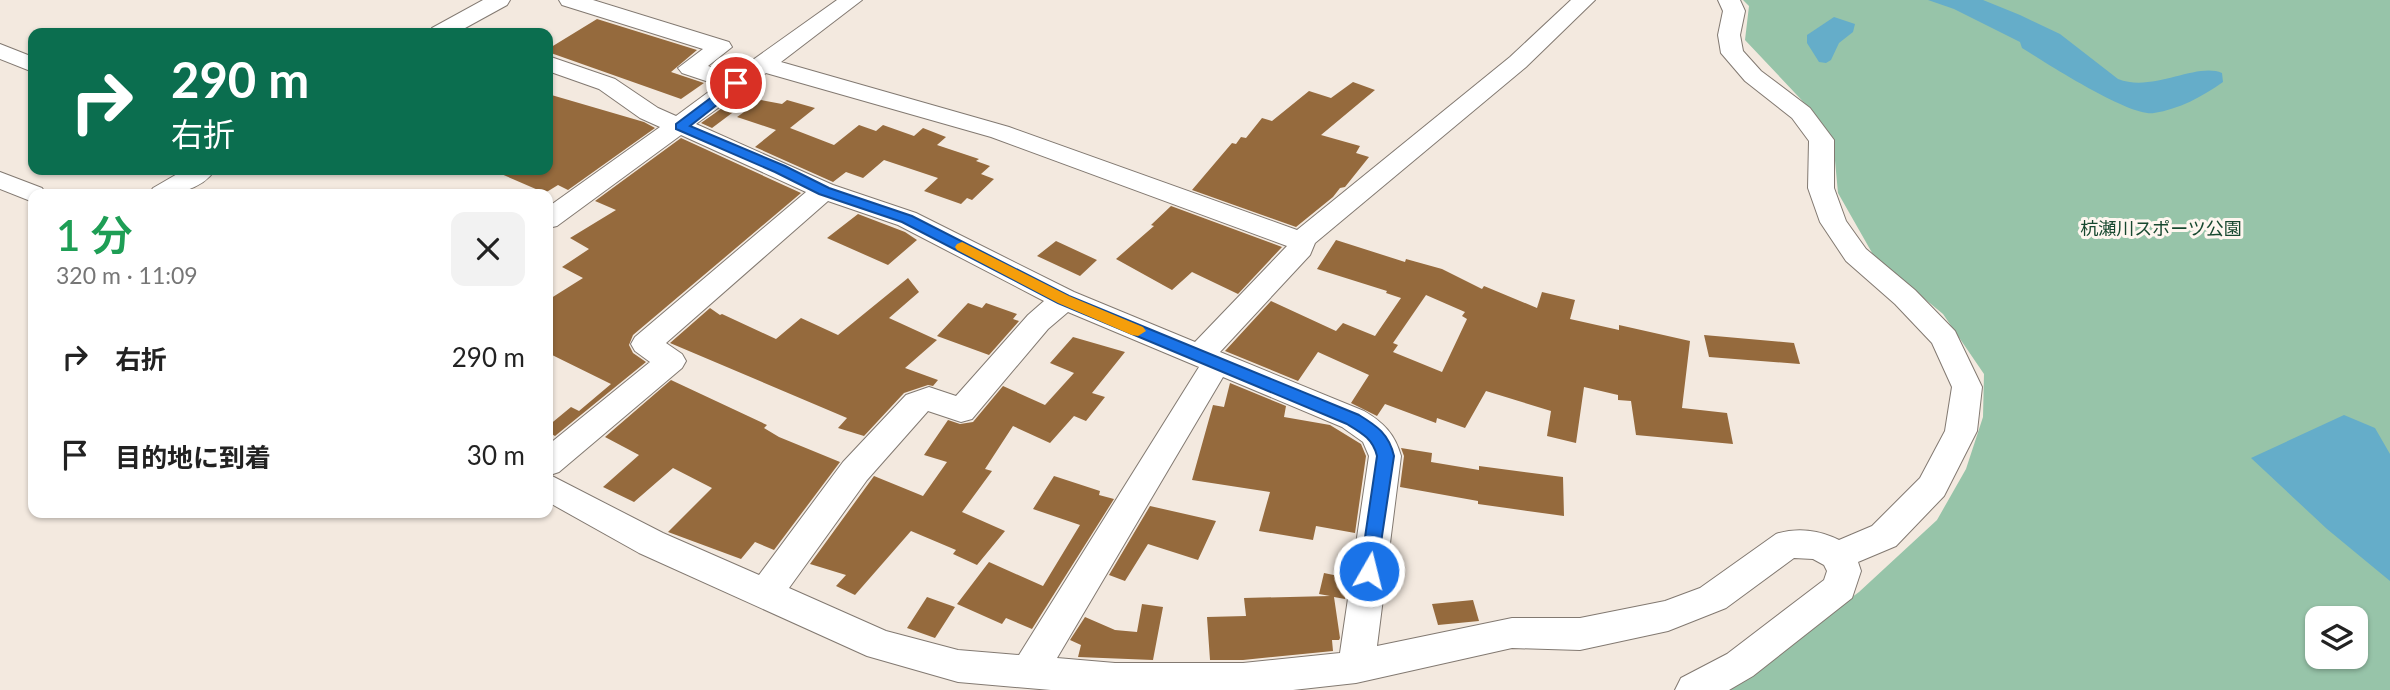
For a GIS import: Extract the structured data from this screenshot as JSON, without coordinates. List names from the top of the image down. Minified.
{"parks":["杭瀬川スポーツ公園"],"page":{"turn":["290 m","右折"],"heading":["1 分","320 m · 11:09"],"list":[{"name":"右折","value":"290 m"},{"name":"目的地に到着","value":"30 m"}]}}
